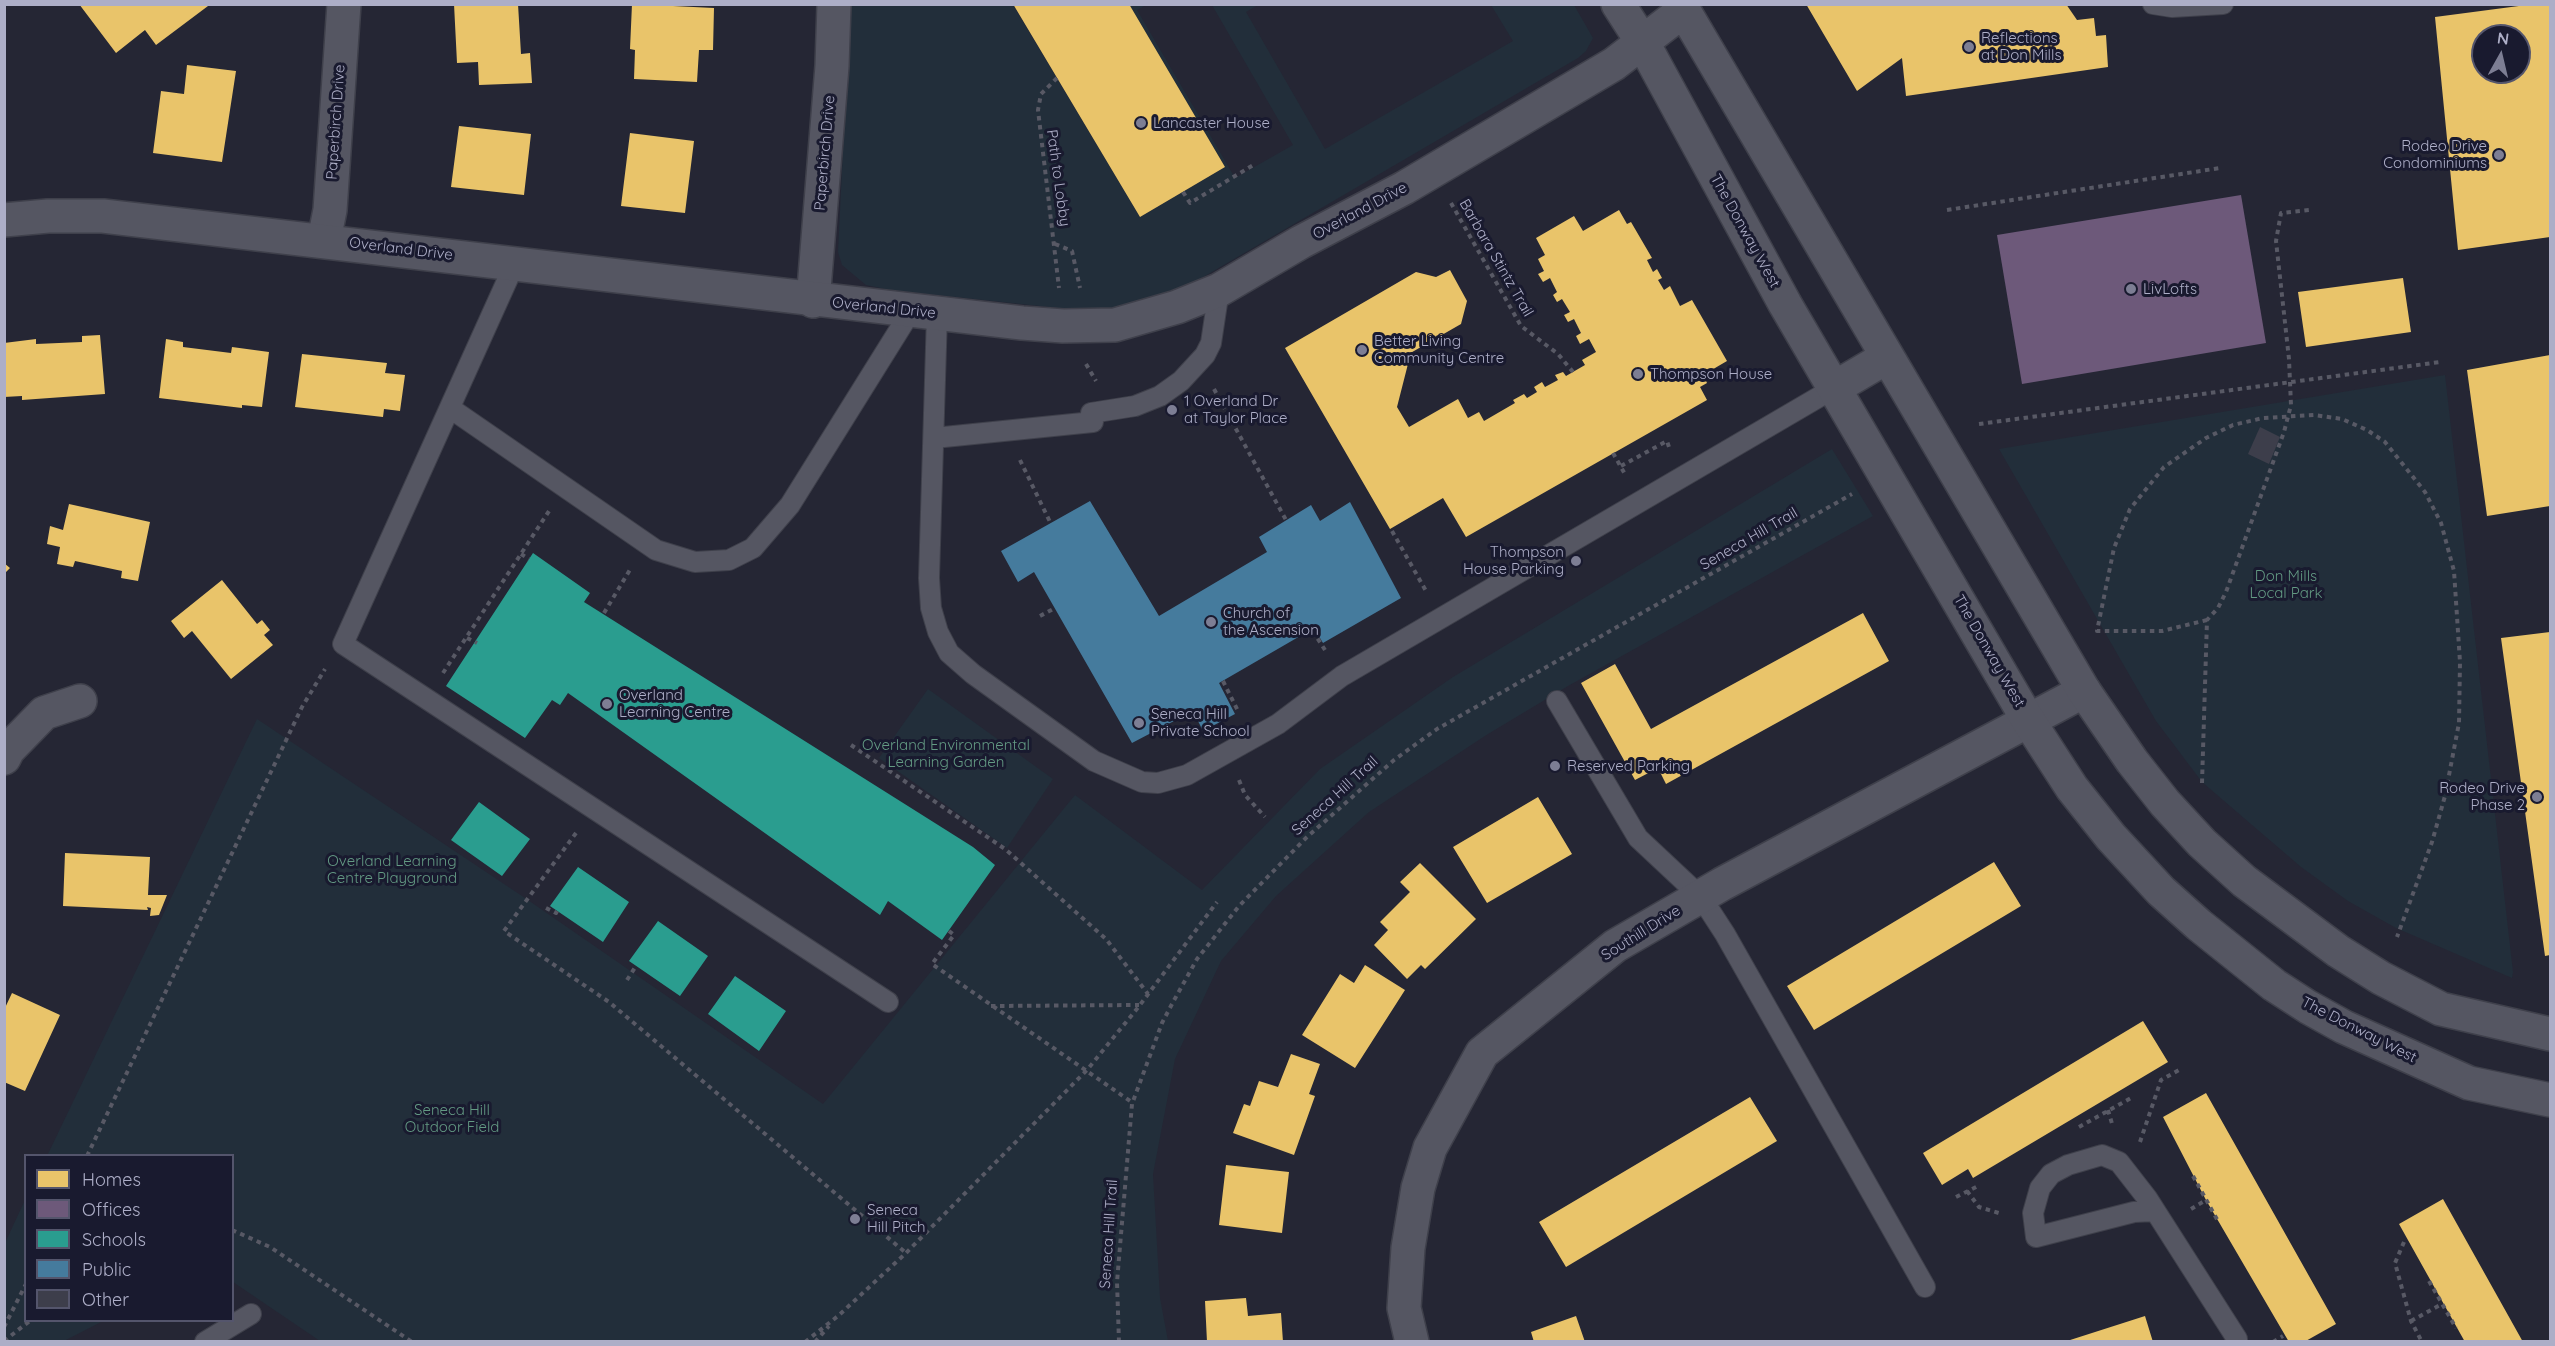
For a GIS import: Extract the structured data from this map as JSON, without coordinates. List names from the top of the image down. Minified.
{"streets":{"street":["Paperbirch Drive","Overland Drive","The Donway West","Southill Drive"],"path":["Path to Lobby","Barbara Stintz Trail","Seneca Hill Trail"]},"crossings":[["Paperbirch Drive","Overland Drive"],["Overland Drive","The Donway West"],["Overland Drive","Barbara Stintz Trail"],["The Donway West","Southill Drive"]],"parks":["Don Mills Local Park","Overland Environmental Learning Garden","Overland Learning Centre Playground","Seneca Hill Outdoor Field"],"places":["Reflections at Don Mills","Lancaster House","Rodeo Drive Condominiums","LivLofts","Better Living Community Centre","Thompson House","1 Overland Dr at Taylor Place","Thompson House Parking","Church of the Ascension","Overland Learning Centre","Seneca Hill Private School","Reserved Parking","Rodeo Drive Phase 2","Seneca Hill Pitch"],"legend":["Homes","Offices","Schools","Public","Other"],"north":"top"}
